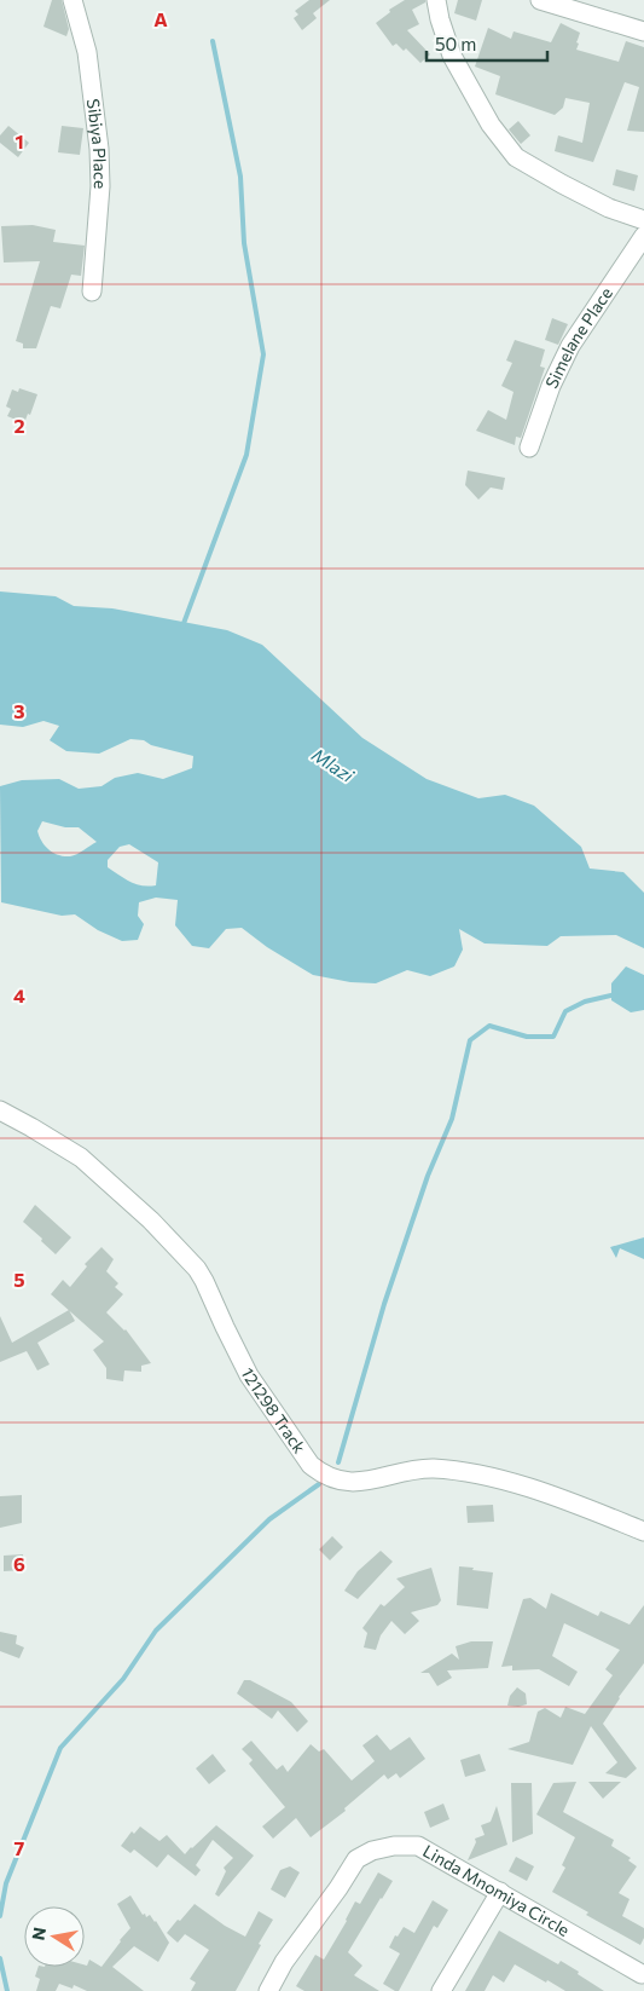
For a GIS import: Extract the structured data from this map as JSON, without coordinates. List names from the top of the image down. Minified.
{"streets":{"street":["Sibiya Place","Simelane Place","121298 Track","Linda Mnomiya Circle"]},"water":["Mlazi"],"scale_bar":"50 m","north":"left","grid":{"columns":["A"],"rows":["1","2","3","4","5","6","7"]}}
